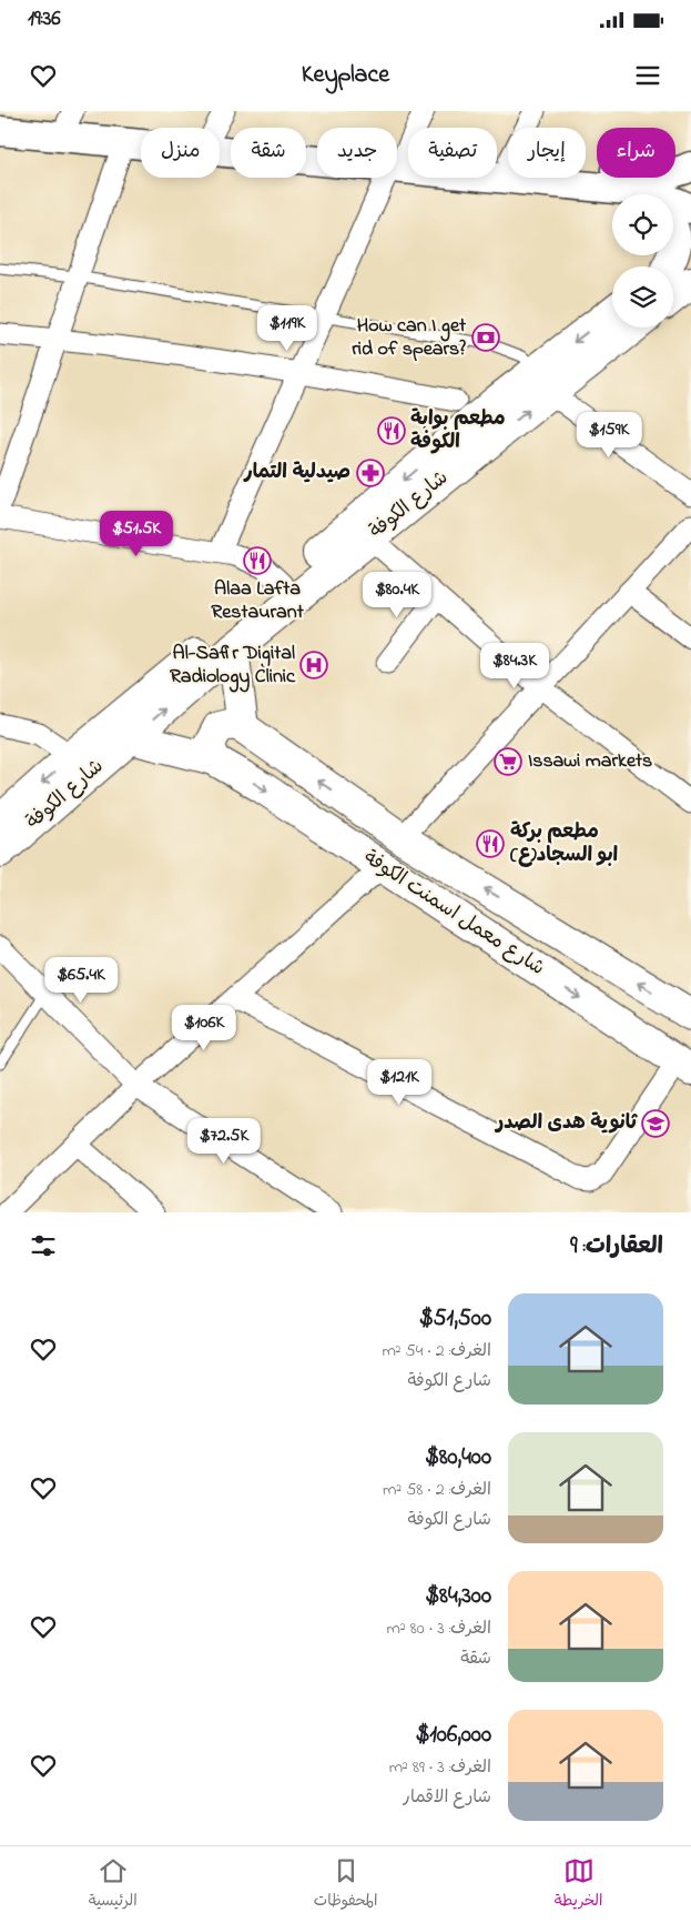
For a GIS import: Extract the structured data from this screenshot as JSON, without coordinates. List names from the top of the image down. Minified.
{"streets":{"main road":["شارع الكوفة","شارع معمل اسمنت الكوفة"]},"crossings":[["شارع الكوفة","شارع معمل اسمنت الكوفة"]],"places":{"bank":["How can I get rid of spears?"],"restaurant":["مطعم بوابة الكوفة","Alaa Lafta Restaurant","مطعم بركة ابو السجاد(ع)"],"pharmacy":["صيدلية التمار"],"hospital":["Al-Safir Digital Radiology Clinic"],"supermarket":["Issawi markets"],"school or university":["ثانوية هدى الصدر"]},"page":{"status":"19:36","header":"Keyplace","chip":["شراء","إيجار","تصفية","جديد","شقة","منزل"],"price":["$119K","$159K","$51.5K","$80.4K","$84.3K","$65.4K","$106K","$121K","$72.5K"],"heading":"العقارات: 9","list":[{"name":"$51,500","note":"الغرف: 2 · 54 m² · شارع الكوفة"},{"name":"$80,400","note":"الغرف: 2 · 58 m² · شارع الكوفة"},{"name":"$84,300","note":"الغرف: 3 · 80 m² · شقة"},{"name":"$106,000","note":"الغرف: 3 · 89 m² · شارع الاقمار"}],"tabs":["الخريطة","المحفوظات","الرئيسية"]}}
